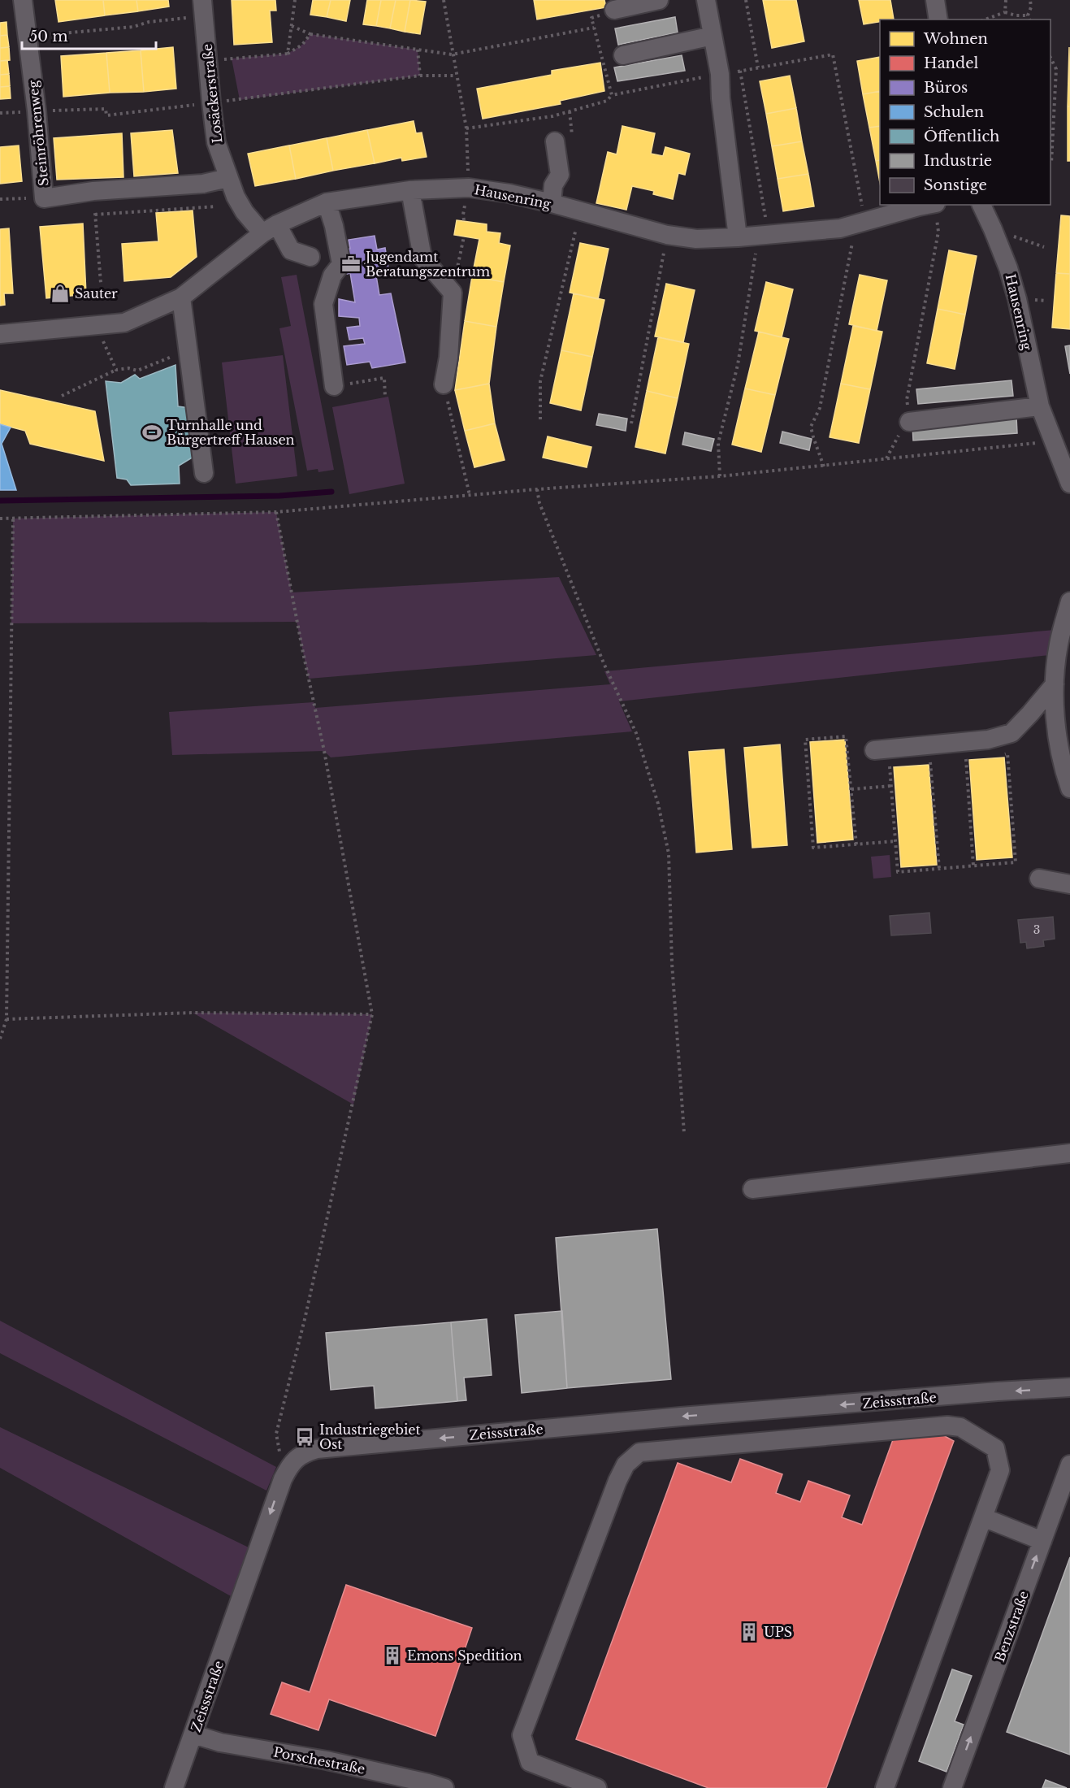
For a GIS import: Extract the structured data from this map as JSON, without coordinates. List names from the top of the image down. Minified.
{"streets":{"street":["Losäckerstraße","Steinröhrenweg","Hausenring","Zeissstraße","Benzstraße","Porschestraße"]},"crossings":[["Losäckerstraße","Steinröhrenweg"],["Losäckerstraße","Hausenring"],["Zeissstraße","Porschestraße"]],"one_way":["Zeissstraße"],"places":{"office":["Jugendamt Beratungszentrum"],"shop":["Sauter"],"sports":["Turnhalle und Bürgertreff Hausen"],"bus stop":["Industriegebiet Ost"],"building":["UPS","Emons Spedition"]},"house_numbers":["3"],"legend":["Wohnen","Handel","Büros","Schulen","Öffentlich","Industrie","Sonstige"],"scale_bar":"50 m"}
